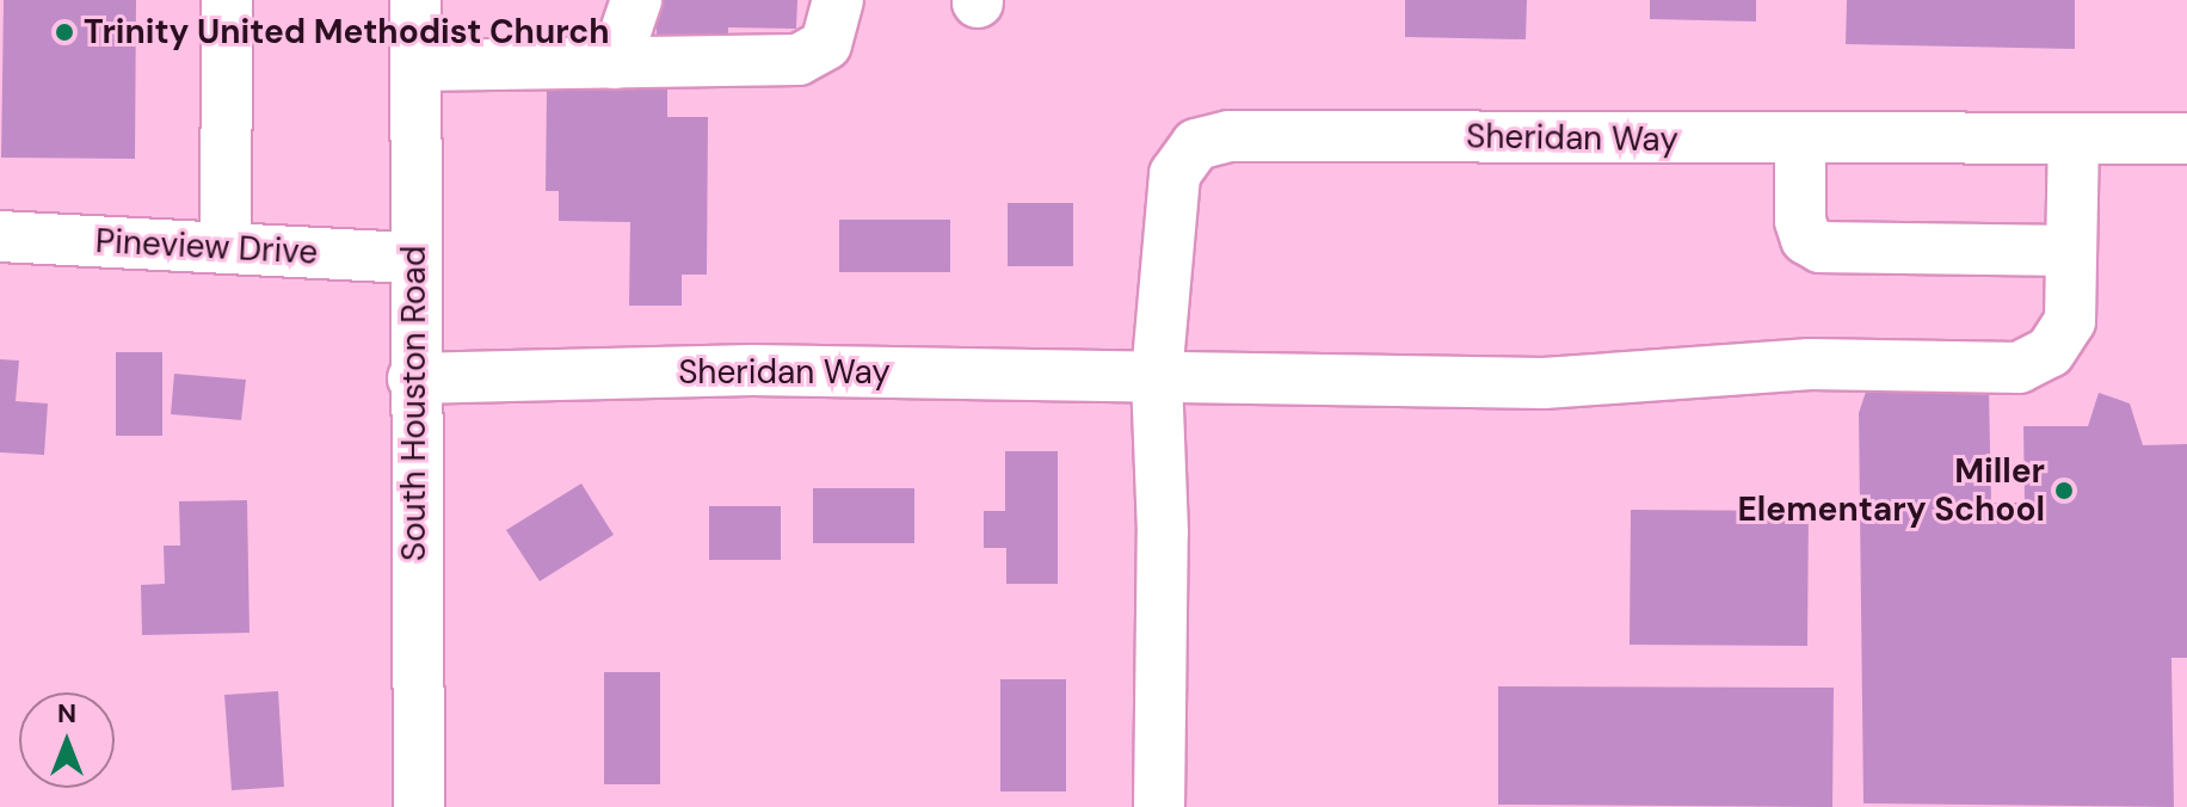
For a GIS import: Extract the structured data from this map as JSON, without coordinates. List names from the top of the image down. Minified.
{"streets":{"street":["Sheridan Way","Pineview Drive","South Houston Road"]},"crossings":[["Sheridan Way","South Houston Road"],["Pineview Drive","South Houston Road"]],"places":["Trinity United Methodist Church","Miller Elementary School"],"north":"top"}
